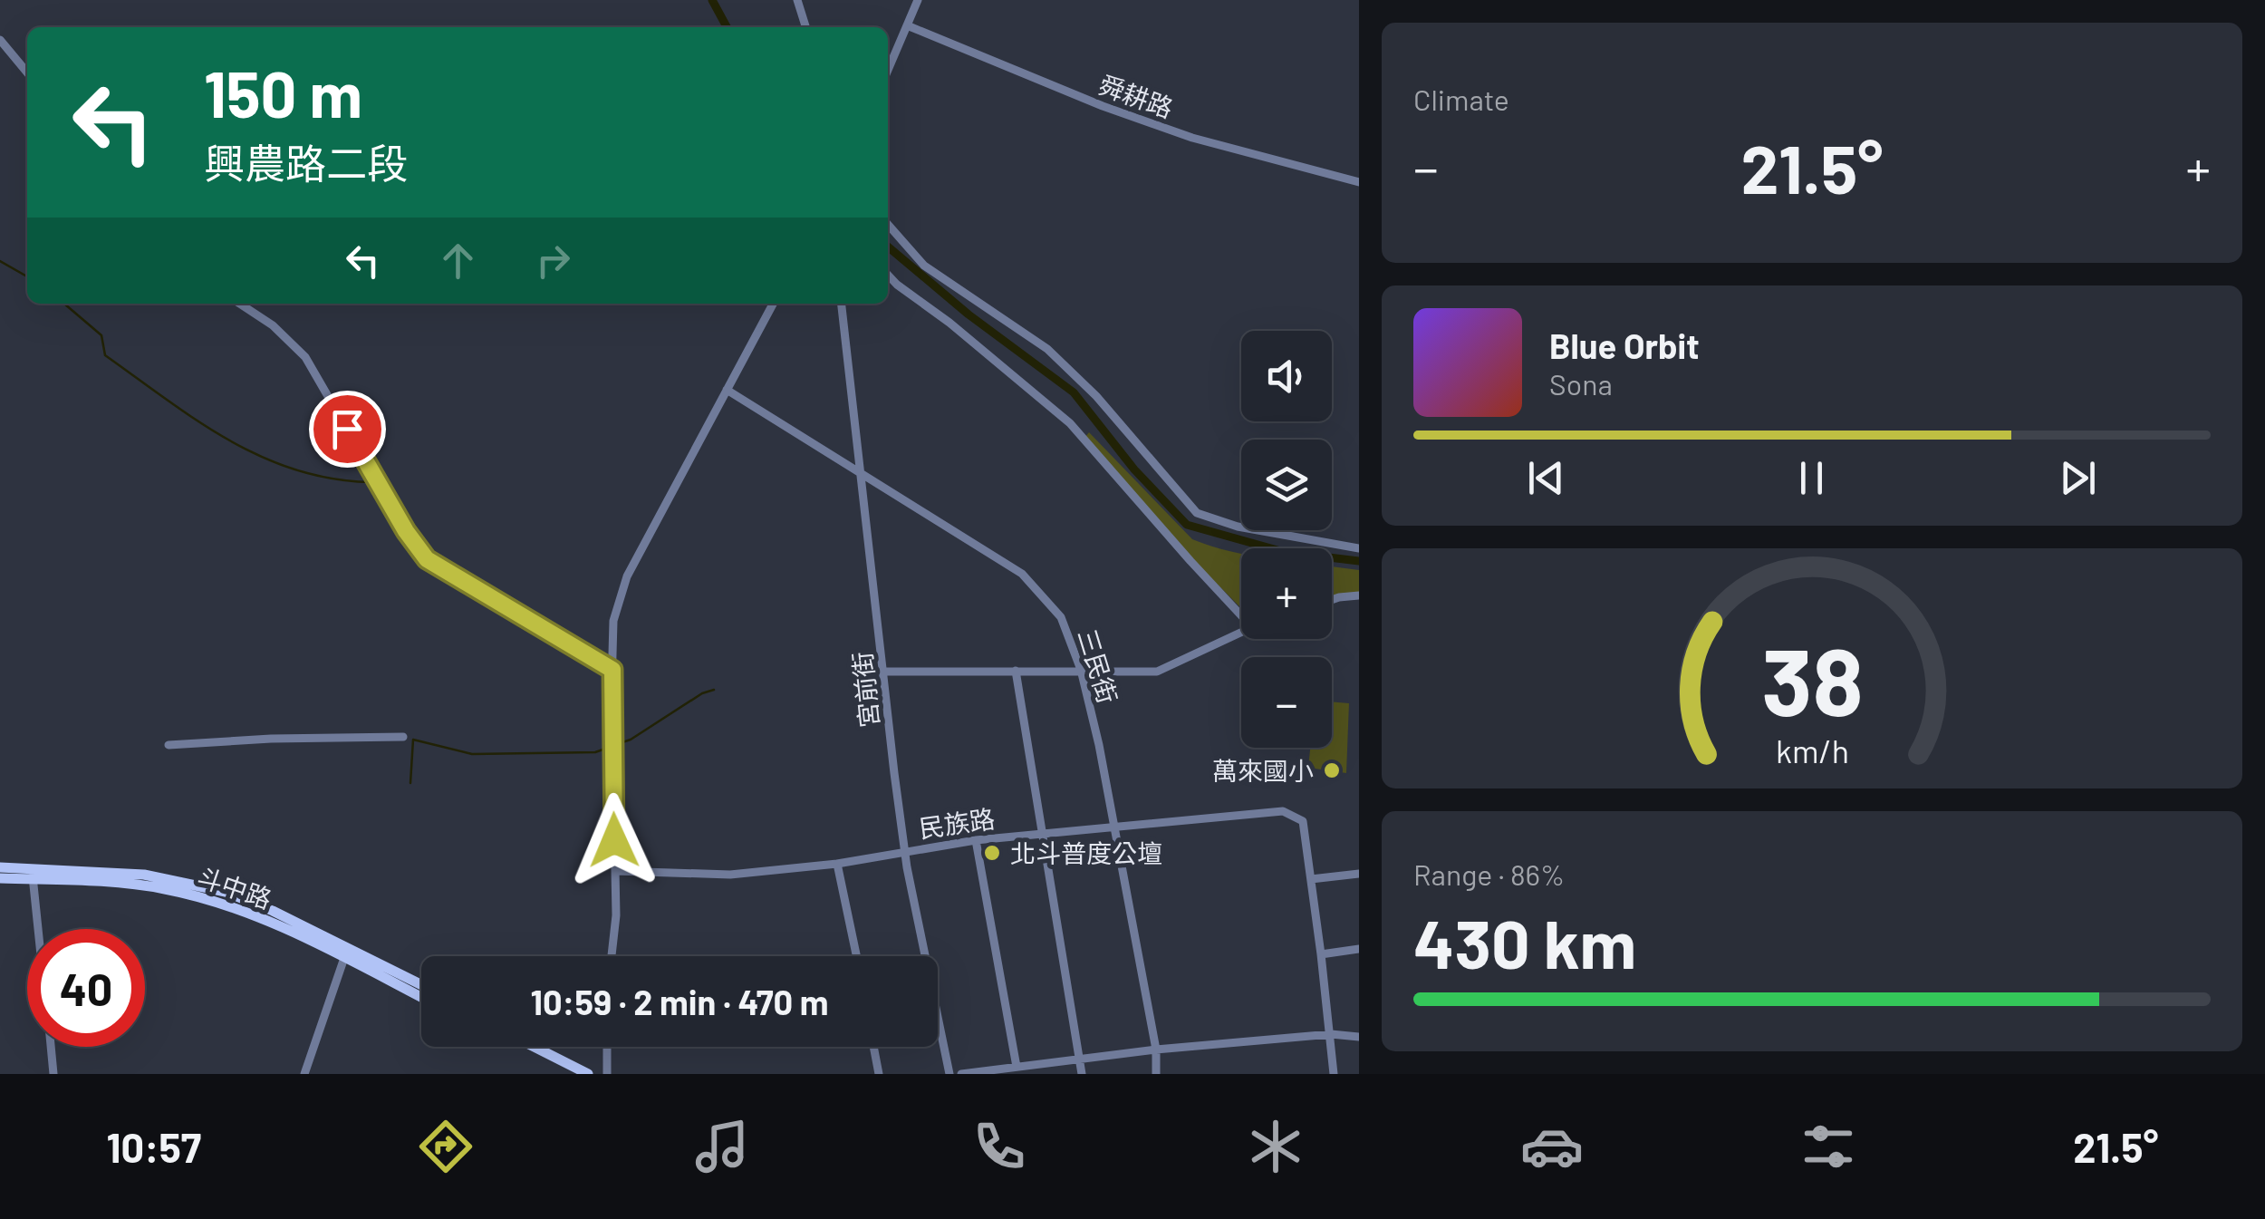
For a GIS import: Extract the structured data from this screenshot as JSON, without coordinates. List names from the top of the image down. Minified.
{"streets":{"main road":["斗中路"],"street":["舜耕路","三民街","宮前街","民族路"]},"crossings":[["三民街","宮前街"],["三民街","民族路"],["宮前街","民族路"]],"places":["萬來國小","北斗普度公壇"],"page":{"tile":["Climate",["Range · 86%","430 km"]],"turn":["150 m","興農路二段"],"heat":["−","21.5°","+"],"song":["Blue Orbit","Sona"],"map_buttons":["+","−"],"limit":"40","trip":"10:59 · 2 min · 470 m","tabs":["10:57","21.5°"],"gauge":["38","km/h"]}}
